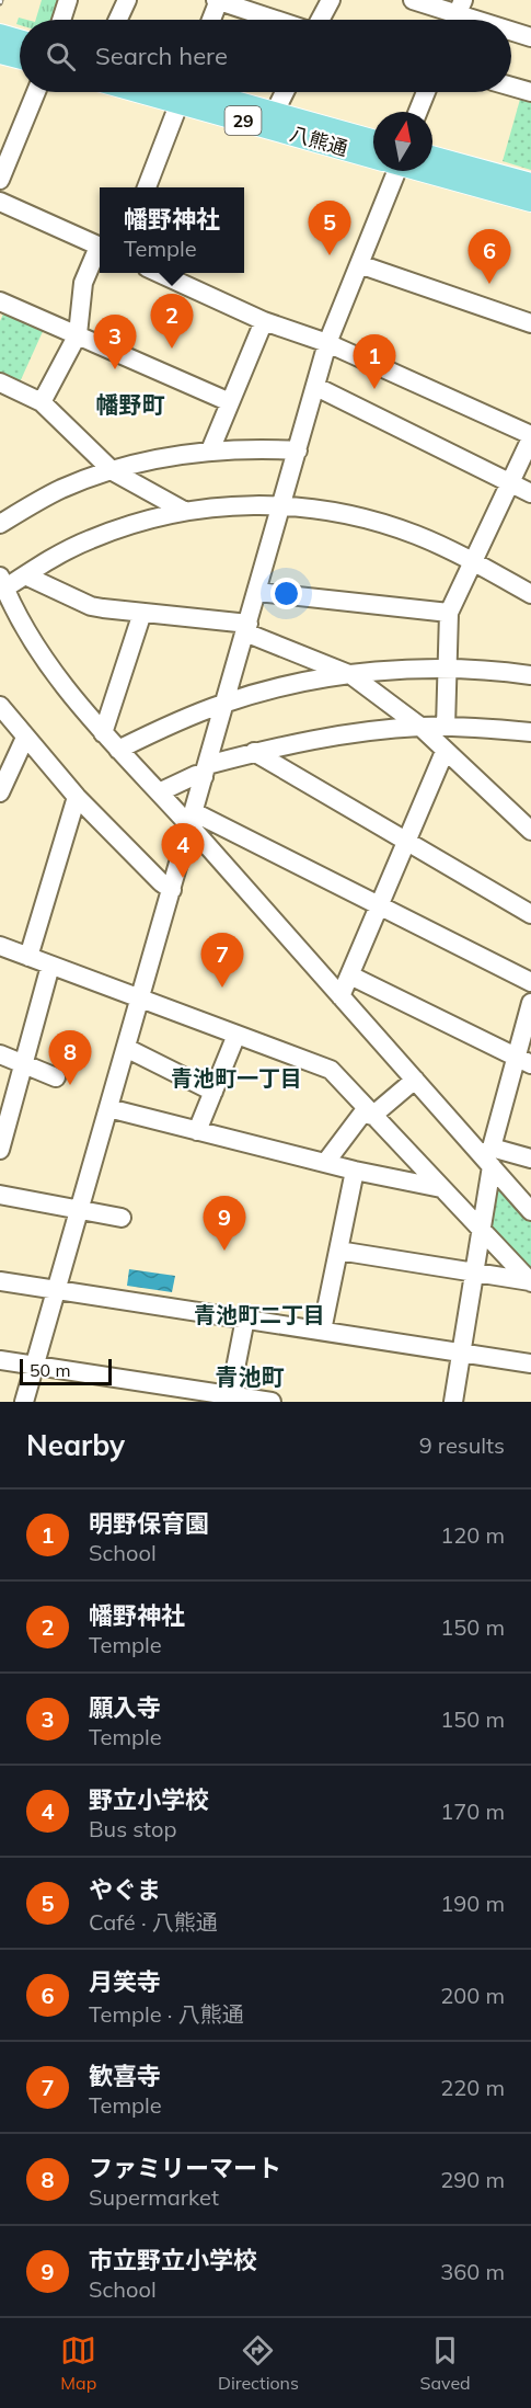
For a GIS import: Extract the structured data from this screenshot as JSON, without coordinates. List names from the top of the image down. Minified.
{"streets":{"main road":["29","八熊通"]},"districts":["幡野町","青池町一丁目","青池町二丁目","青池町"],"scale_bar":"50 m","north":"top","page":{"search":"Search here","popup":["幡野神社","Temple"],"pins":["5","6","2","3","1","4","7","8","9"],"scale":"50 m","heading":["Nearby","9 results"],"list":[{"mark":"1","name":"明野保育園","note":"School","value":"120 m"},{"mark":"2","name":"幡野神社","note":"Temple","value":"150 m"},{"mark":"3","name":"願入寺","note":"Temple","value":"150 m"},{"mark":"4","name":"野立小学校","note":"Bus stop","value":"170 m"},{"mark":"5","name":"やぐま","note":"Café · 八熊通","value":"190 m"},{"mark":"6","name":"月笑寺","note":"Temple · 八熊通","value":"200 m"},{"mark":"7","name":"歓喜寺","note":"Temple","value":"220 m"},{"mark":"8","name":"ファミリーマート","note":"Supermarket","value":"290 m"},{"mark":"9","name":"市立野立小学校","note":"School","value":"360 m"}],"nav":["Map","Directions","Saved"]}}
